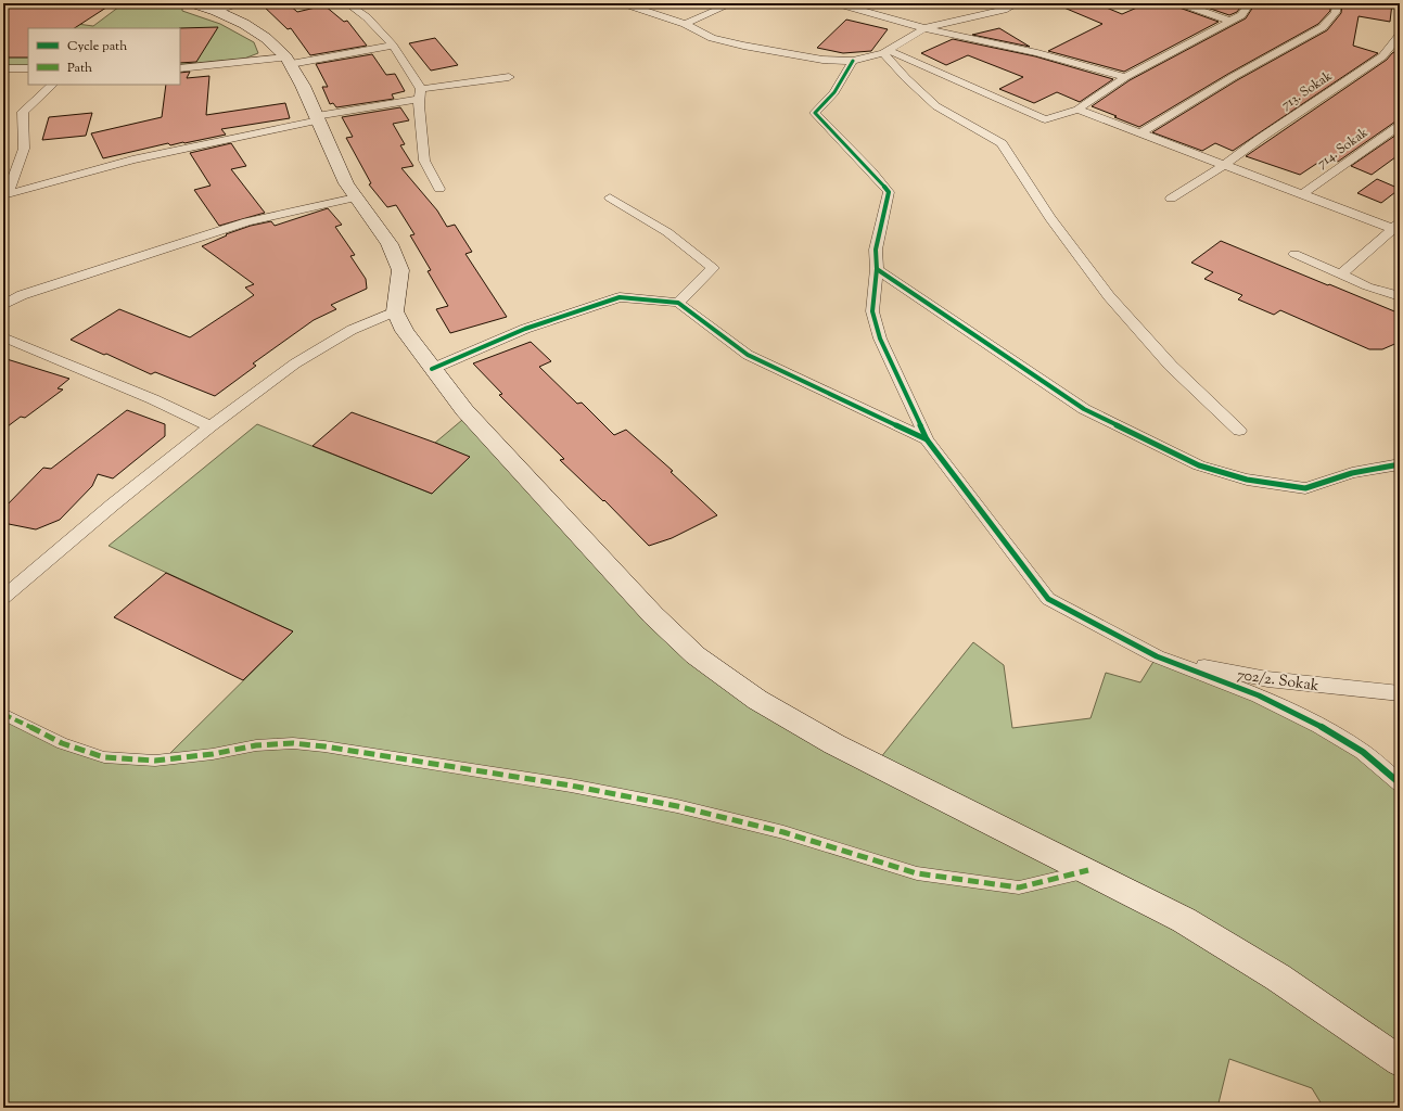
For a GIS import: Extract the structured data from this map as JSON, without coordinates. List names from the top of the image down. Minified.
{"streets":{"street":["713. Sokak","714. Sokak","702/2. Sokak"]},"legend":["Cycle path","Path"]}
